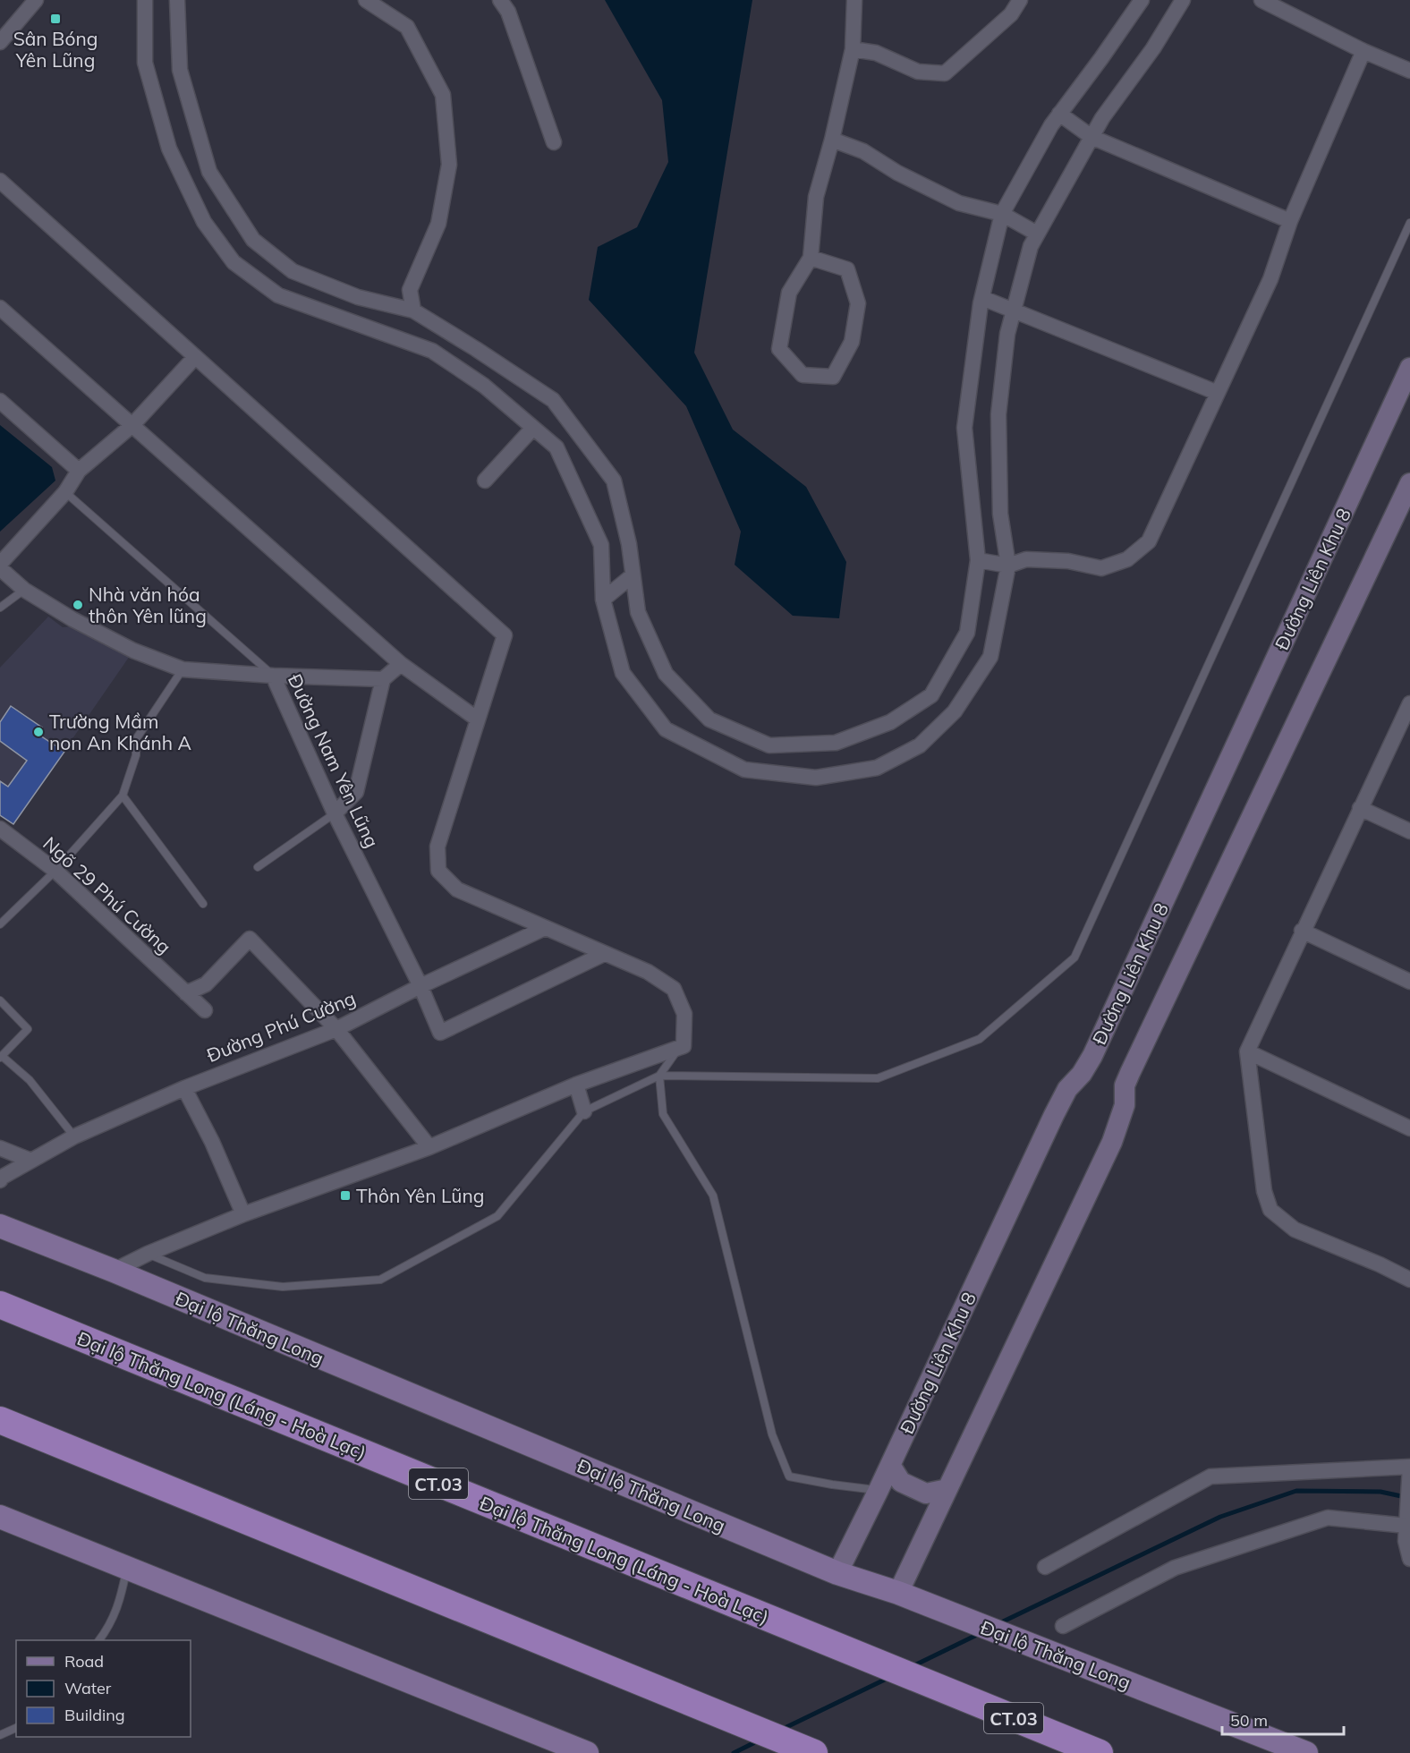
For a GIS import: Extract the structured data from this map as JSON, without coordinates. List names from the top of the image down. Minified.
{"streets":{"highway":["Đại lộ Thăng Long (Láng - Hoà Lạc)","CT.03"],"main road":["Đại lộ Thăng Long"],"street":["Đường Liên Khu 8","Đường Nam Yên Lũng","Ngõ 29 Phú Cường","Đường Phú Cường"]},"crossings":[["Đường Liên Khu 8","Đại lộ Thăng Long"],["Đường Nam Yên Lũng","Đường Phú Cường"]],"places":{"transit":["Sân Bóng Yên Lũng","Thôn Yên Lũng"],"other":["Nhà văn hóa thôn Yên lũng","Trường Mầm non An Khánh A"]},"legend":["Road","Water","Building"],"scale_bar":"50 m"}
